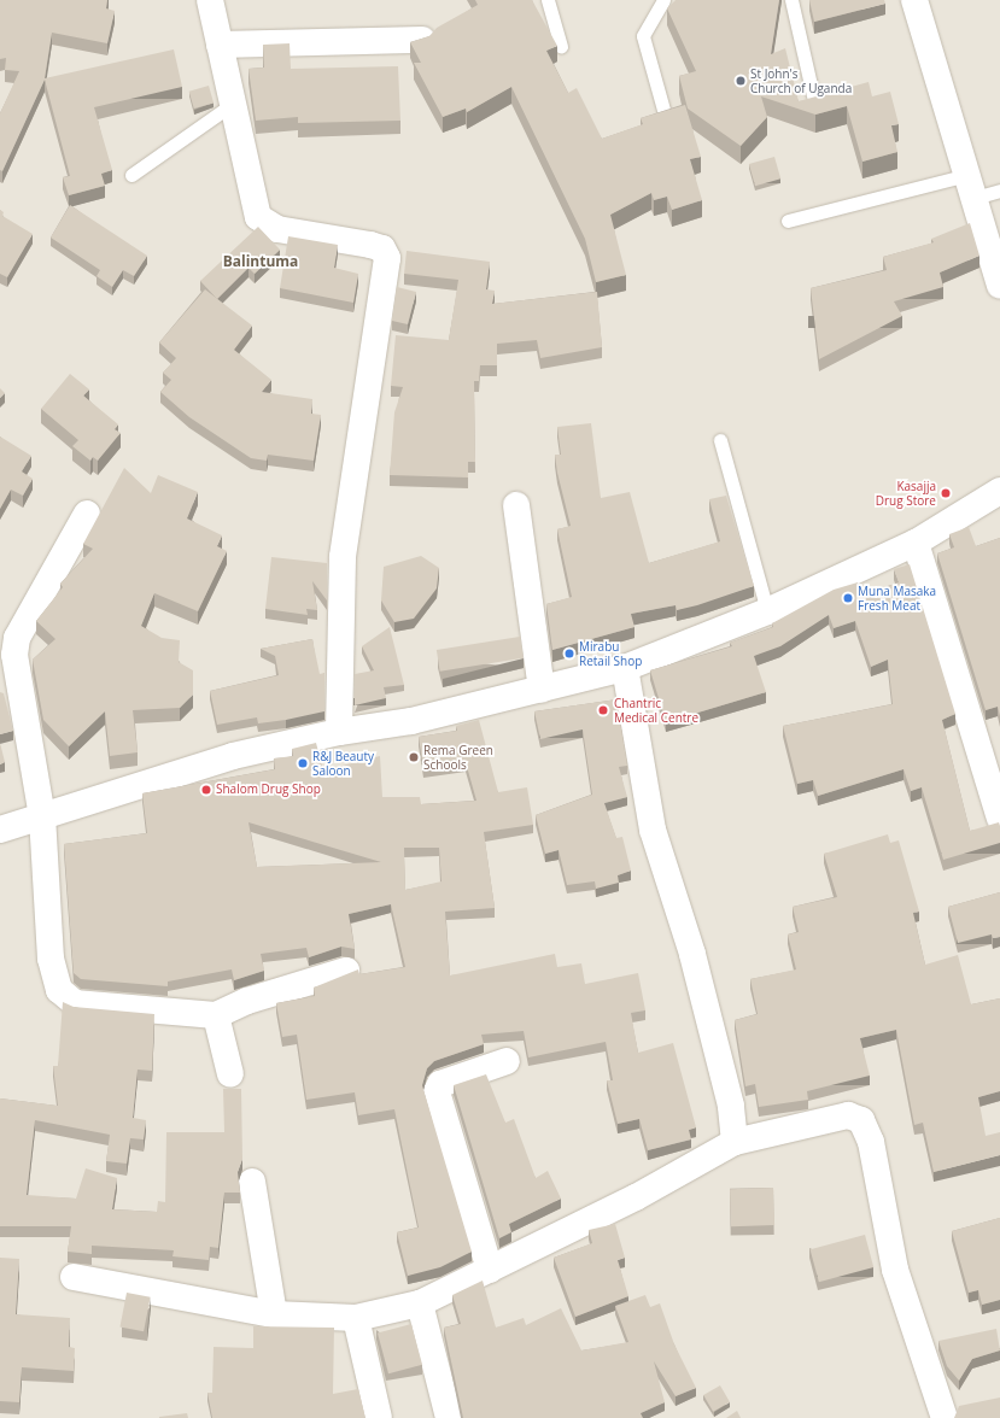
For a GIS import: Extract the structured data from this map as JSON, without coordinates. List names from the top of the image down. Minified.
{"districts":["Balintuma"],"places":["St John's Church of Uganda","Kasajja Drug Store","Muna Masaka Fresh Meat","Mirabu Retail Shop","Chantric Medical Centre","Rema Green Schools","R&J Beauty Saloon","Shalom Drug Shop"]}
